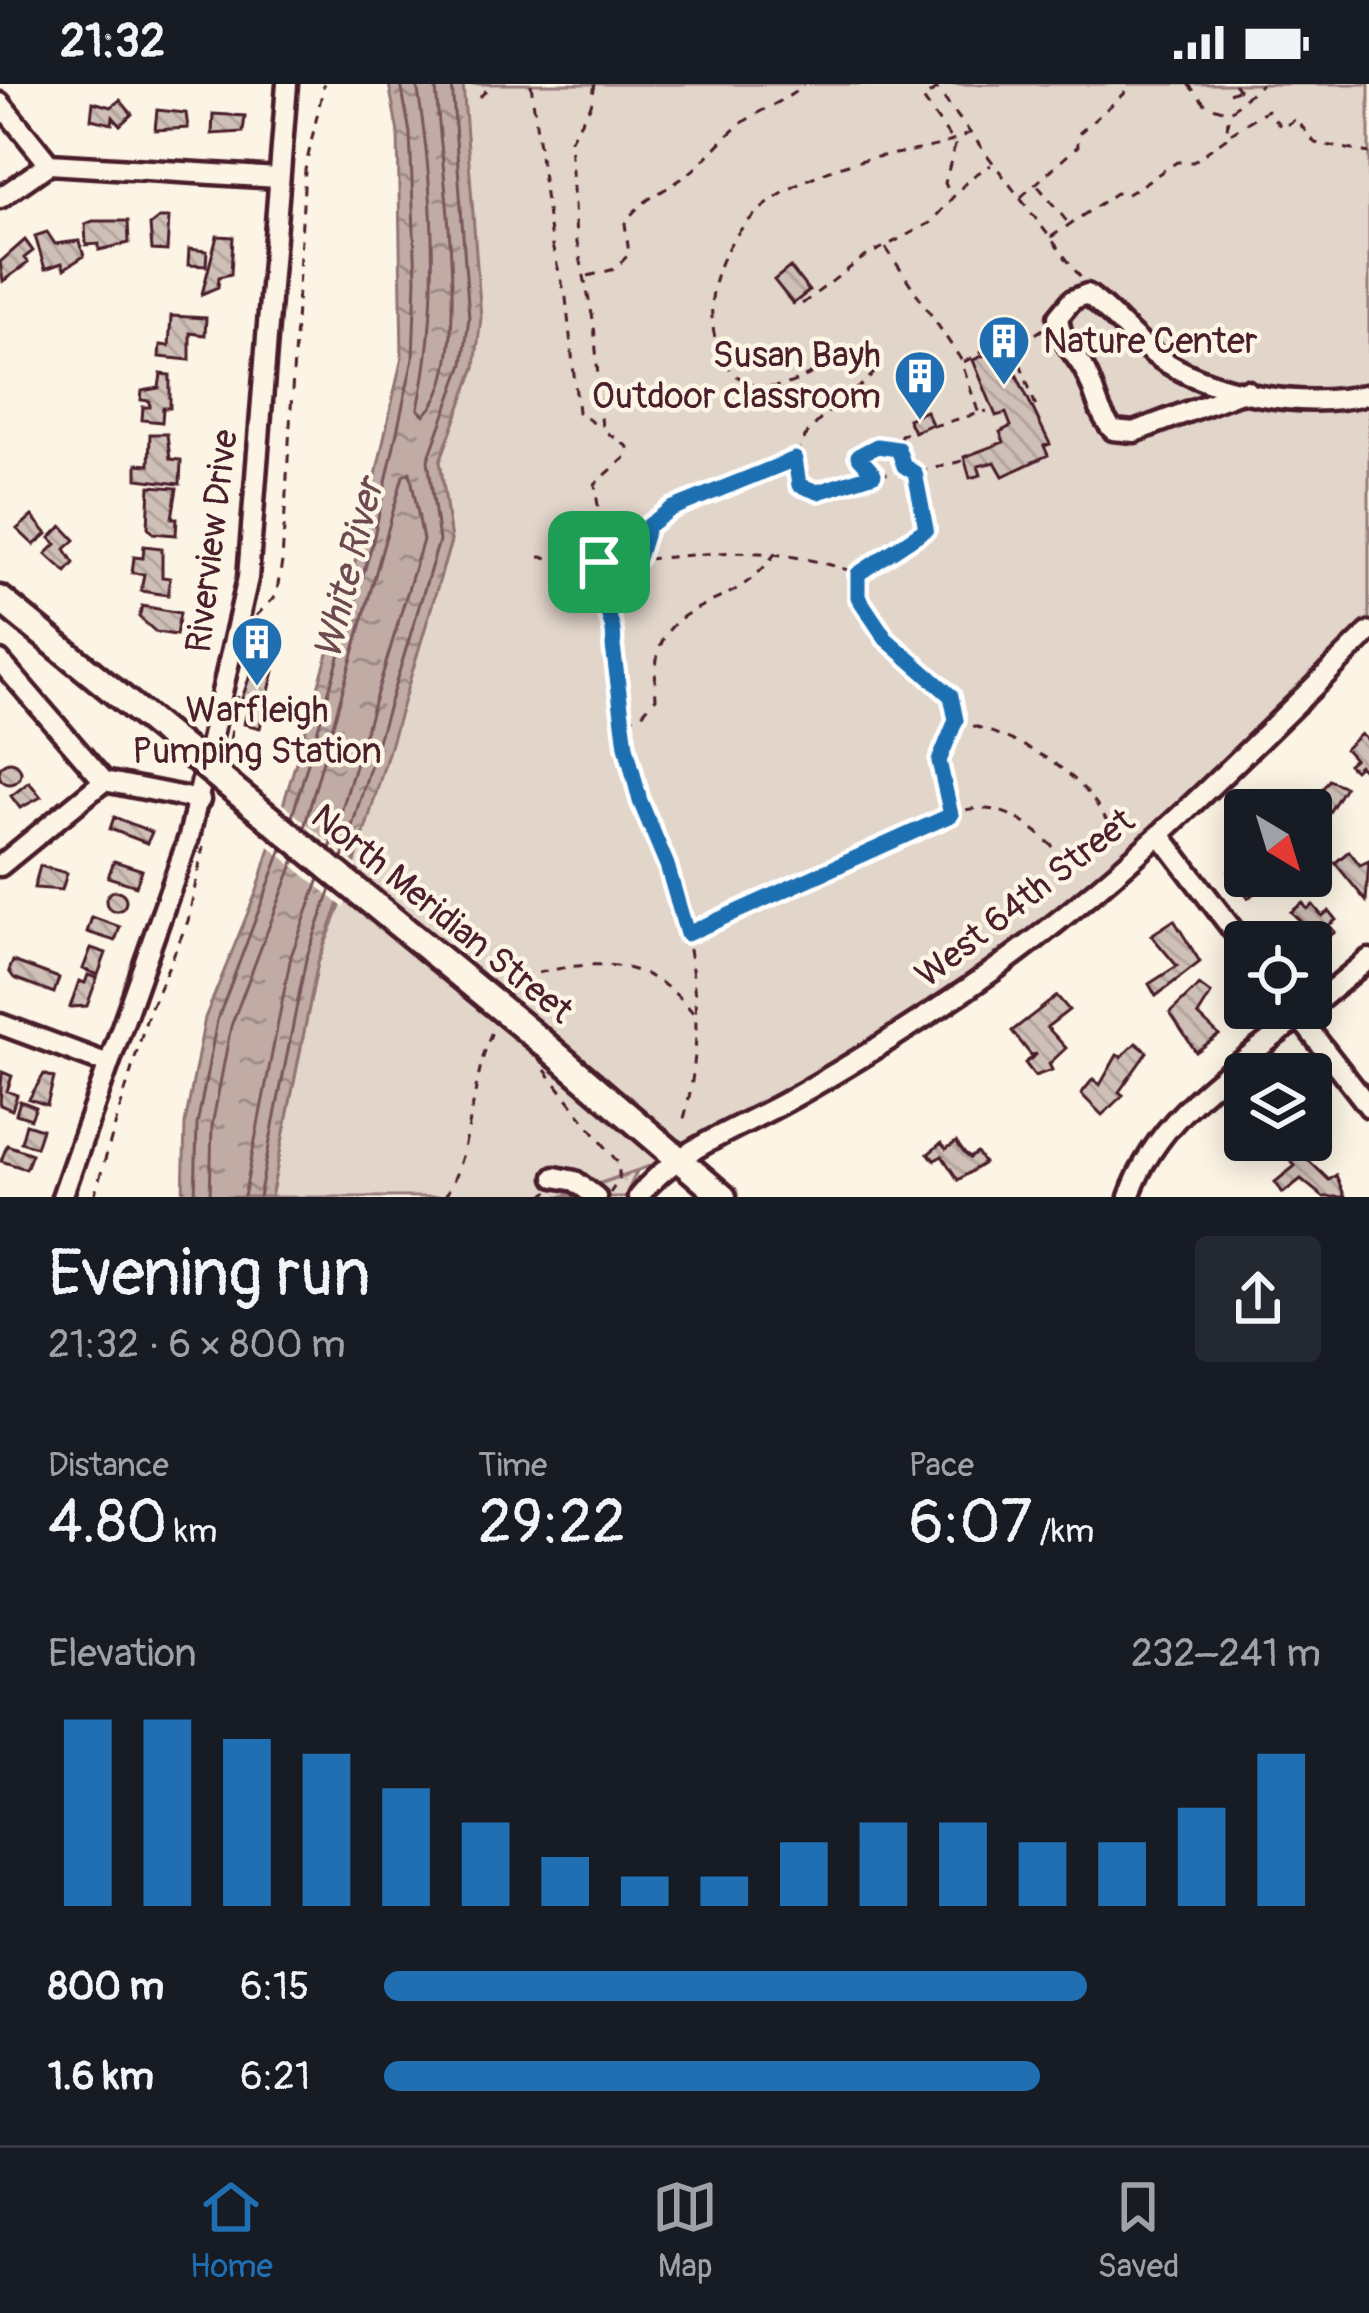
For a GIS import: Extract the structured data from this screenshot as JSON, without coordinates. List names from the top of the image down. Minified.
{"streets":{"main road":["North Meridian Street"],"street":["Riverview Drive","West 64th Street"]},"crossings":[["West 64th Street","North Meridian Street"]],"water":["White River"],"places":{"building":["Nature Center","Susan Bayh Outdoor classroom","Warfleigh Pumping Station"]},"north":"bottom right","page":{"status":"21:32","heading":["Evening run","21:32 · 6 × 800 m"],"stats":[["Distance","4.80 km"],["Time","29:22"],["Pace","6:07 /km"]],"chart":["Elevation","232–241 m"],"list":[{"name":"800 m","note":"6:15"},{"name":"1.6 km","note":"6:21"}],"tabs":["Home","Map","Saved"]}}
